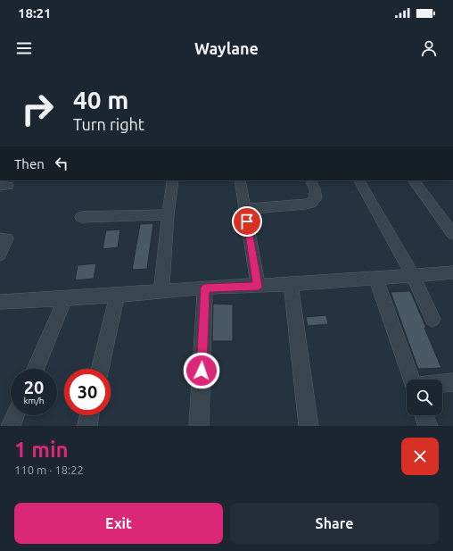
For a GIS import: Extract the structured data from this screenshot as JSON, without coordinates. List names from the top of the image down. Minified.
{"page":{"status":"18:21","header":"Waylane","turn":["40 m","Turn right"],"then":"Then","speed":"20 km/h","limit":"30","heading":["1 min","110 m · 18:22"],"buttons":["Exit","Share"]}}
